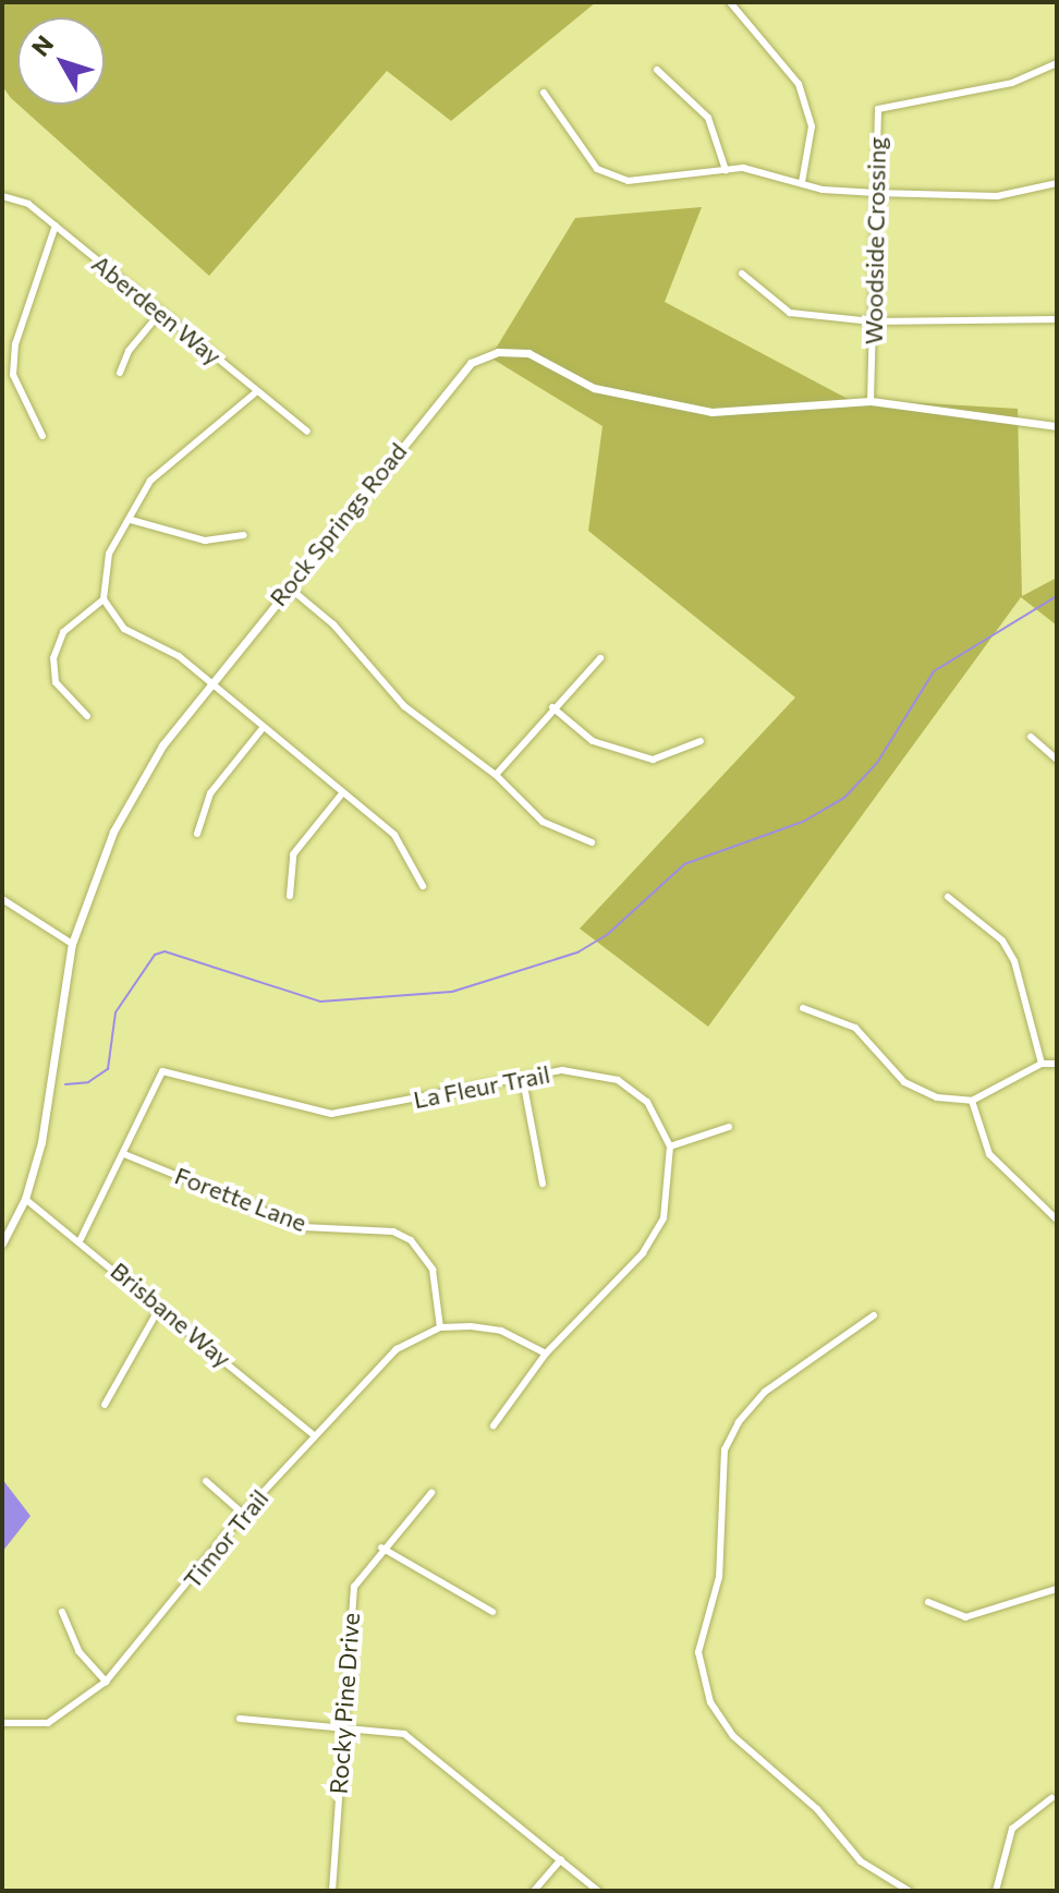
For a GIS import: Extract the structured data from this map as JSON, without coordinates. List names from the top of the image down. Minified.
{"streets":{"street":["Woodside Crossing","Aberdeen Way","Rock Springs Road","La Fleur Trail","Forette Lane","Brisbane Way","Timor Trail","Rocky Pine Drive"]},"crossings":[["Woodside Crossing","Rock Springs Road"],["Rock Springs Road","Brisbane Way"],["La Fleur Trail","Forette Lane"],["La Fleur Trail","Brisbane Way"],["Forette Lane","Timor Trail"],["Brisbane Way","Timor Trail"]],"north":"top left"}
